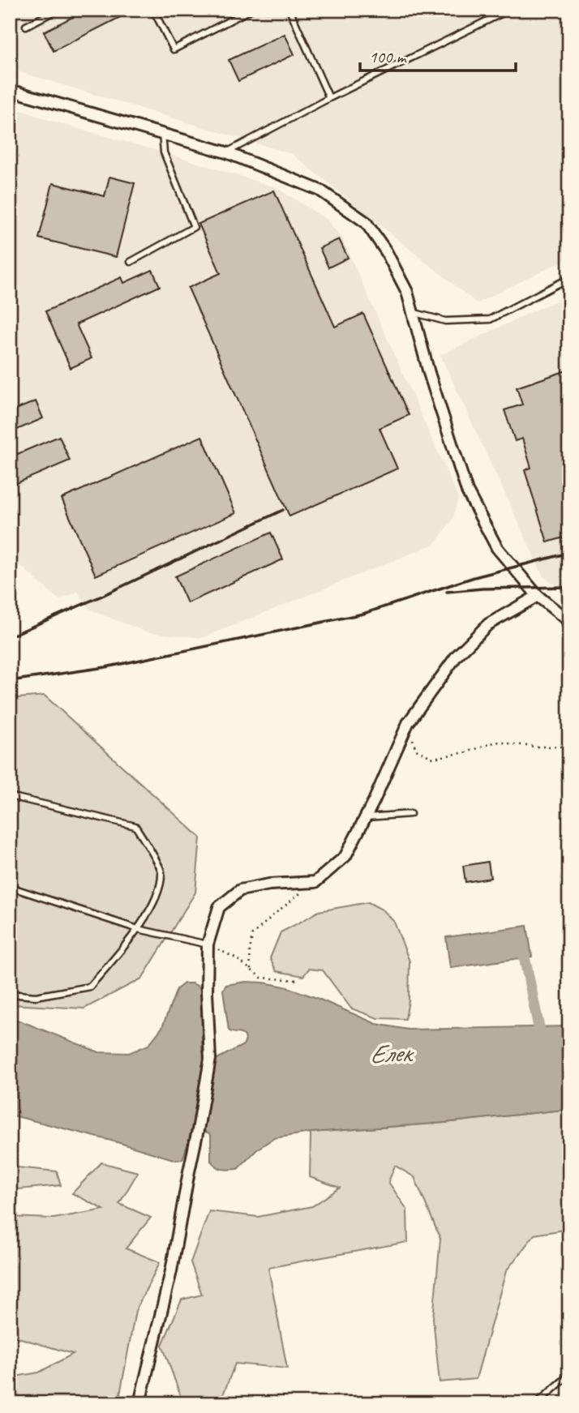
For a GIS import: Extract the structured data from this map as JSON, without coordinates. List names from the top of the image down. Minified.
{"water":["Елек"],"scale_bar":"100 m"}
